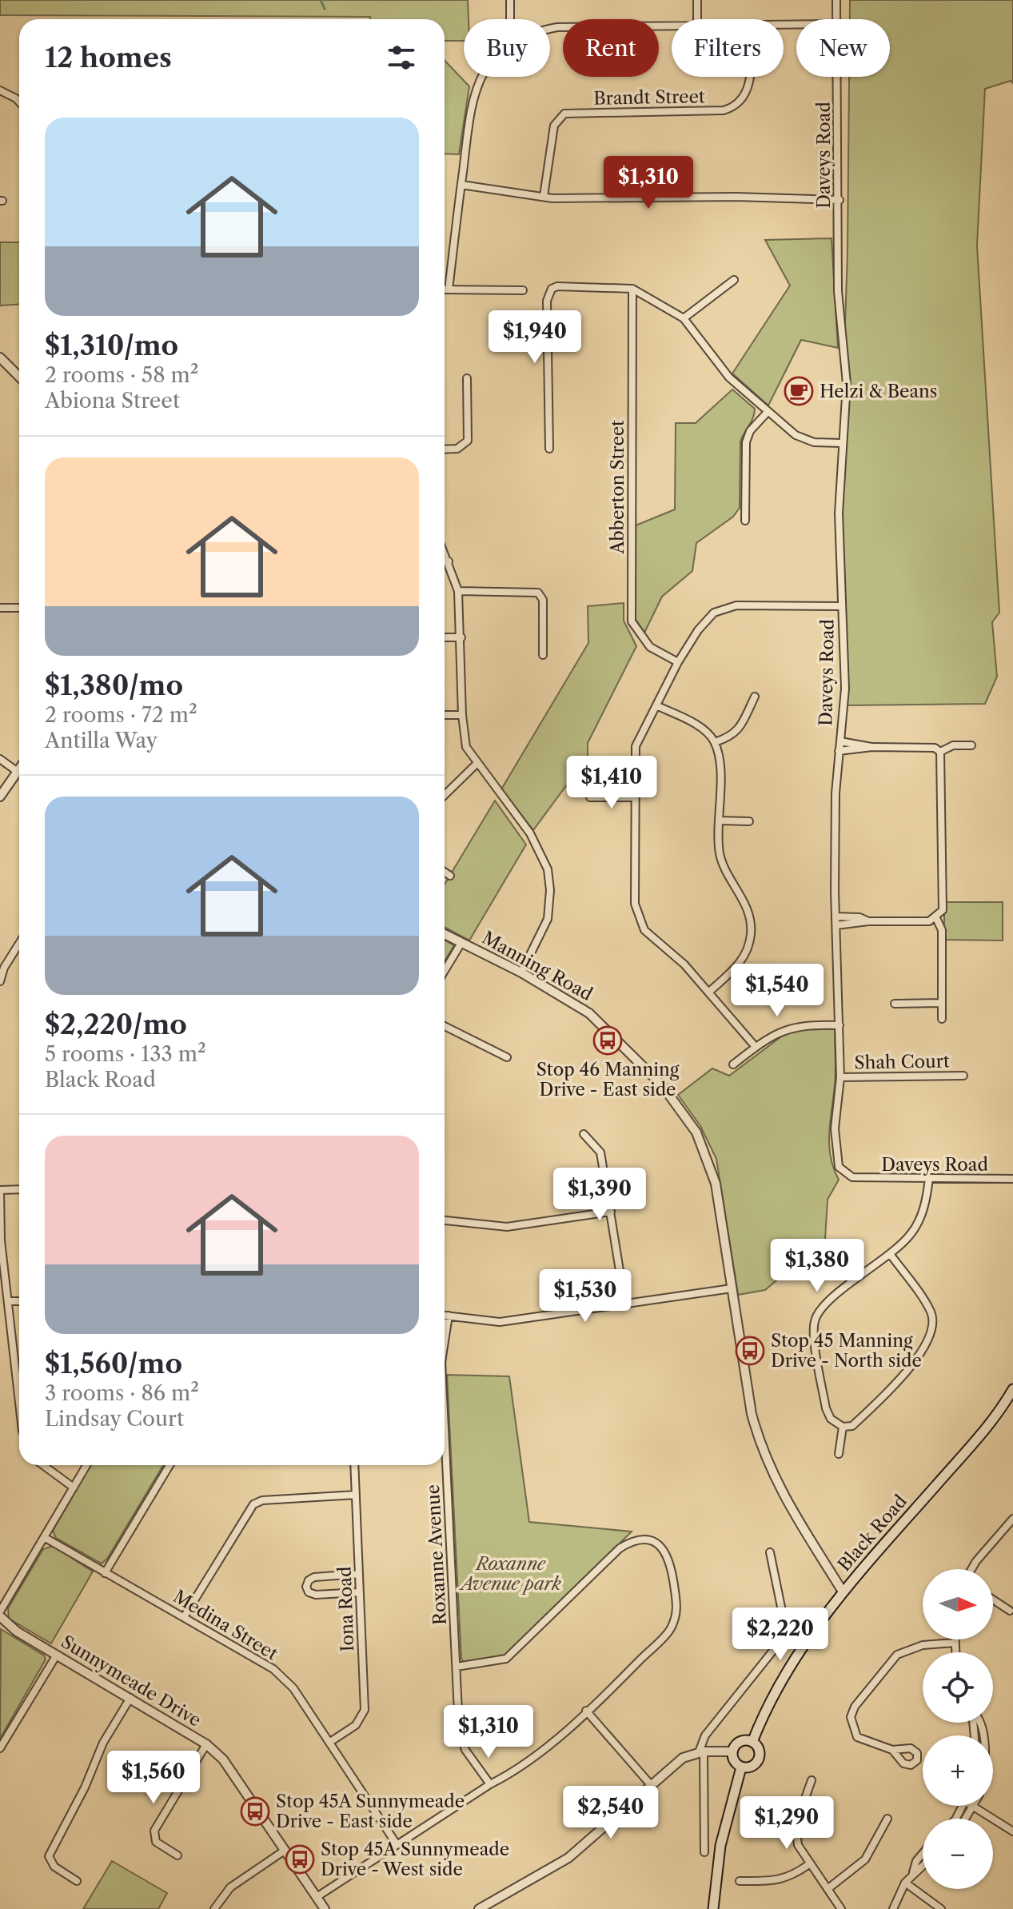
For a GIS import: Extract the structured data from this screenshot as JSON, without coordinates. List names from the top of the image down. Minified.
{"streets":{"main road":["Black Road"],"street":["Brandt Street","Daveys Road","Abberton Street","Manning Road","Shah Court","Roxanne Avenue","Iona Road","Medina Street","Sunnymeade Drive"]},"crossings":[["Daveys Road","Shah Court"],["Manning Road","Black Road"],["Iona Road","Medina Street"]],"parks":["Roxanne Avenue park"],"places":{"cafe":["Helzi & Beans"],"bus stop":["Stop 46 Manning Drive - East side","Stop 45 Manning Drive - North side","Stop 45A Sunnymeade Drive - East side","Stop 45A Sunnymeade Drive - West side"]},"north":"right","page":{"chip":["Buy","Rent","Filters","New"],"heading":"12 homes","list":[{"name":"$1,310/mo","note":"2 rooms · 58 m² · Abiona Street"},{"name":"$1,380/mo","note":"2 rooms · 72 m² · Antilla Way"},{"name":"$2,220/mo","note":"5 rooms · 133 m² · Black Road"},{"name":"$1,560/mo","note":"3 rooms · 86 m² · Lindsay Court"}],"price":["$1,310","$1,940","$1,410","$1,540","$1,390","$1,380","$1,530","$2,220","$1,310","$1,560","$2,540","$1,290"],"map_buttons":["+","−"]}}
